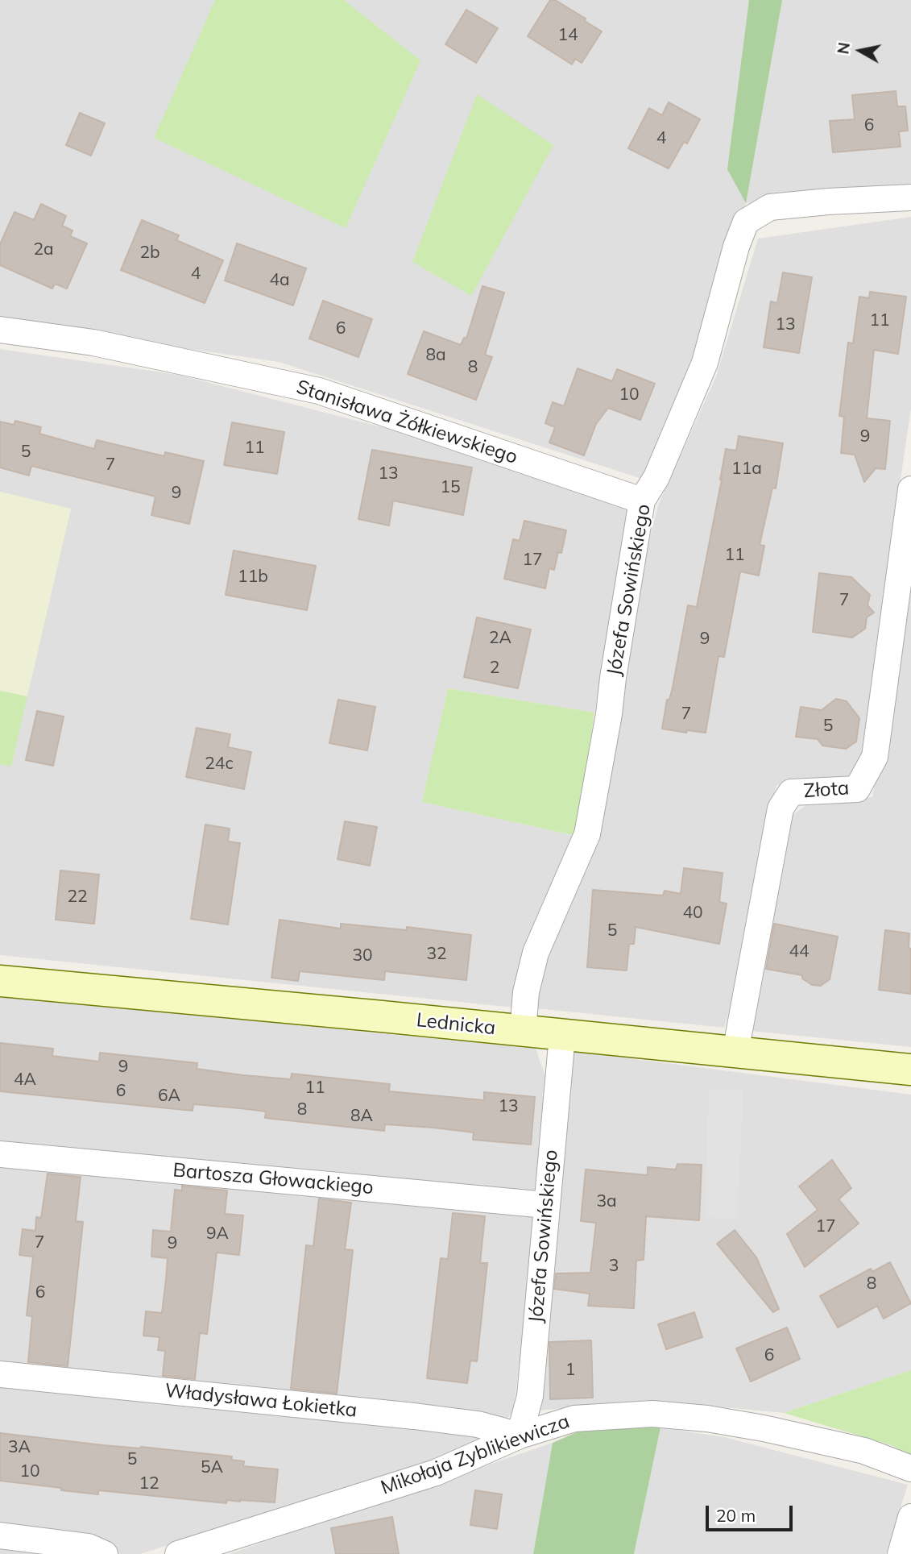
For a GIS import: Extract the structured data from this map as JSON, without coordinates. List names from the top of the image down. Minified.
{"streets":{"main road":["Lednicka"],"street":["Stanisława Żółkiewskiego","Józefa Sowińskiego","Złota","Bartosza Głowackiego","Władysława Łokietka","Mikołaja Zyblikiewicza"]},"crossings":[["Stanisława Żółkiewskiego","Józefa Sowińskiego"],["Józefa Sowińskiego","Lednicka"],["Józefa Sowińskiego","Bartosza Głowackiego"],["Józefa Sowińskiego","Władysława Łokietka"],["Józefa Sowińskiego","Mikołaja Zyblikiewicza"],["Złota","Lednicka"],["Władysława Łokietka","Mikołaja Zyblikiewicza"]],"house_numbers":["14","6","4","2a","2b","4","4a","11","13","6","8a","8","10","9","11","5","7","11a","13","15","9","11","17","11b","7","2A","9","2","7","5","24c","22","40","5","44","32","30","9","4A","11","6","6A","13","8","8A","3a","17","9A","7","9","3","8","6","6","1","3A","5","5A","10","12"],"scale_bar":"20 m","north":"left"}
